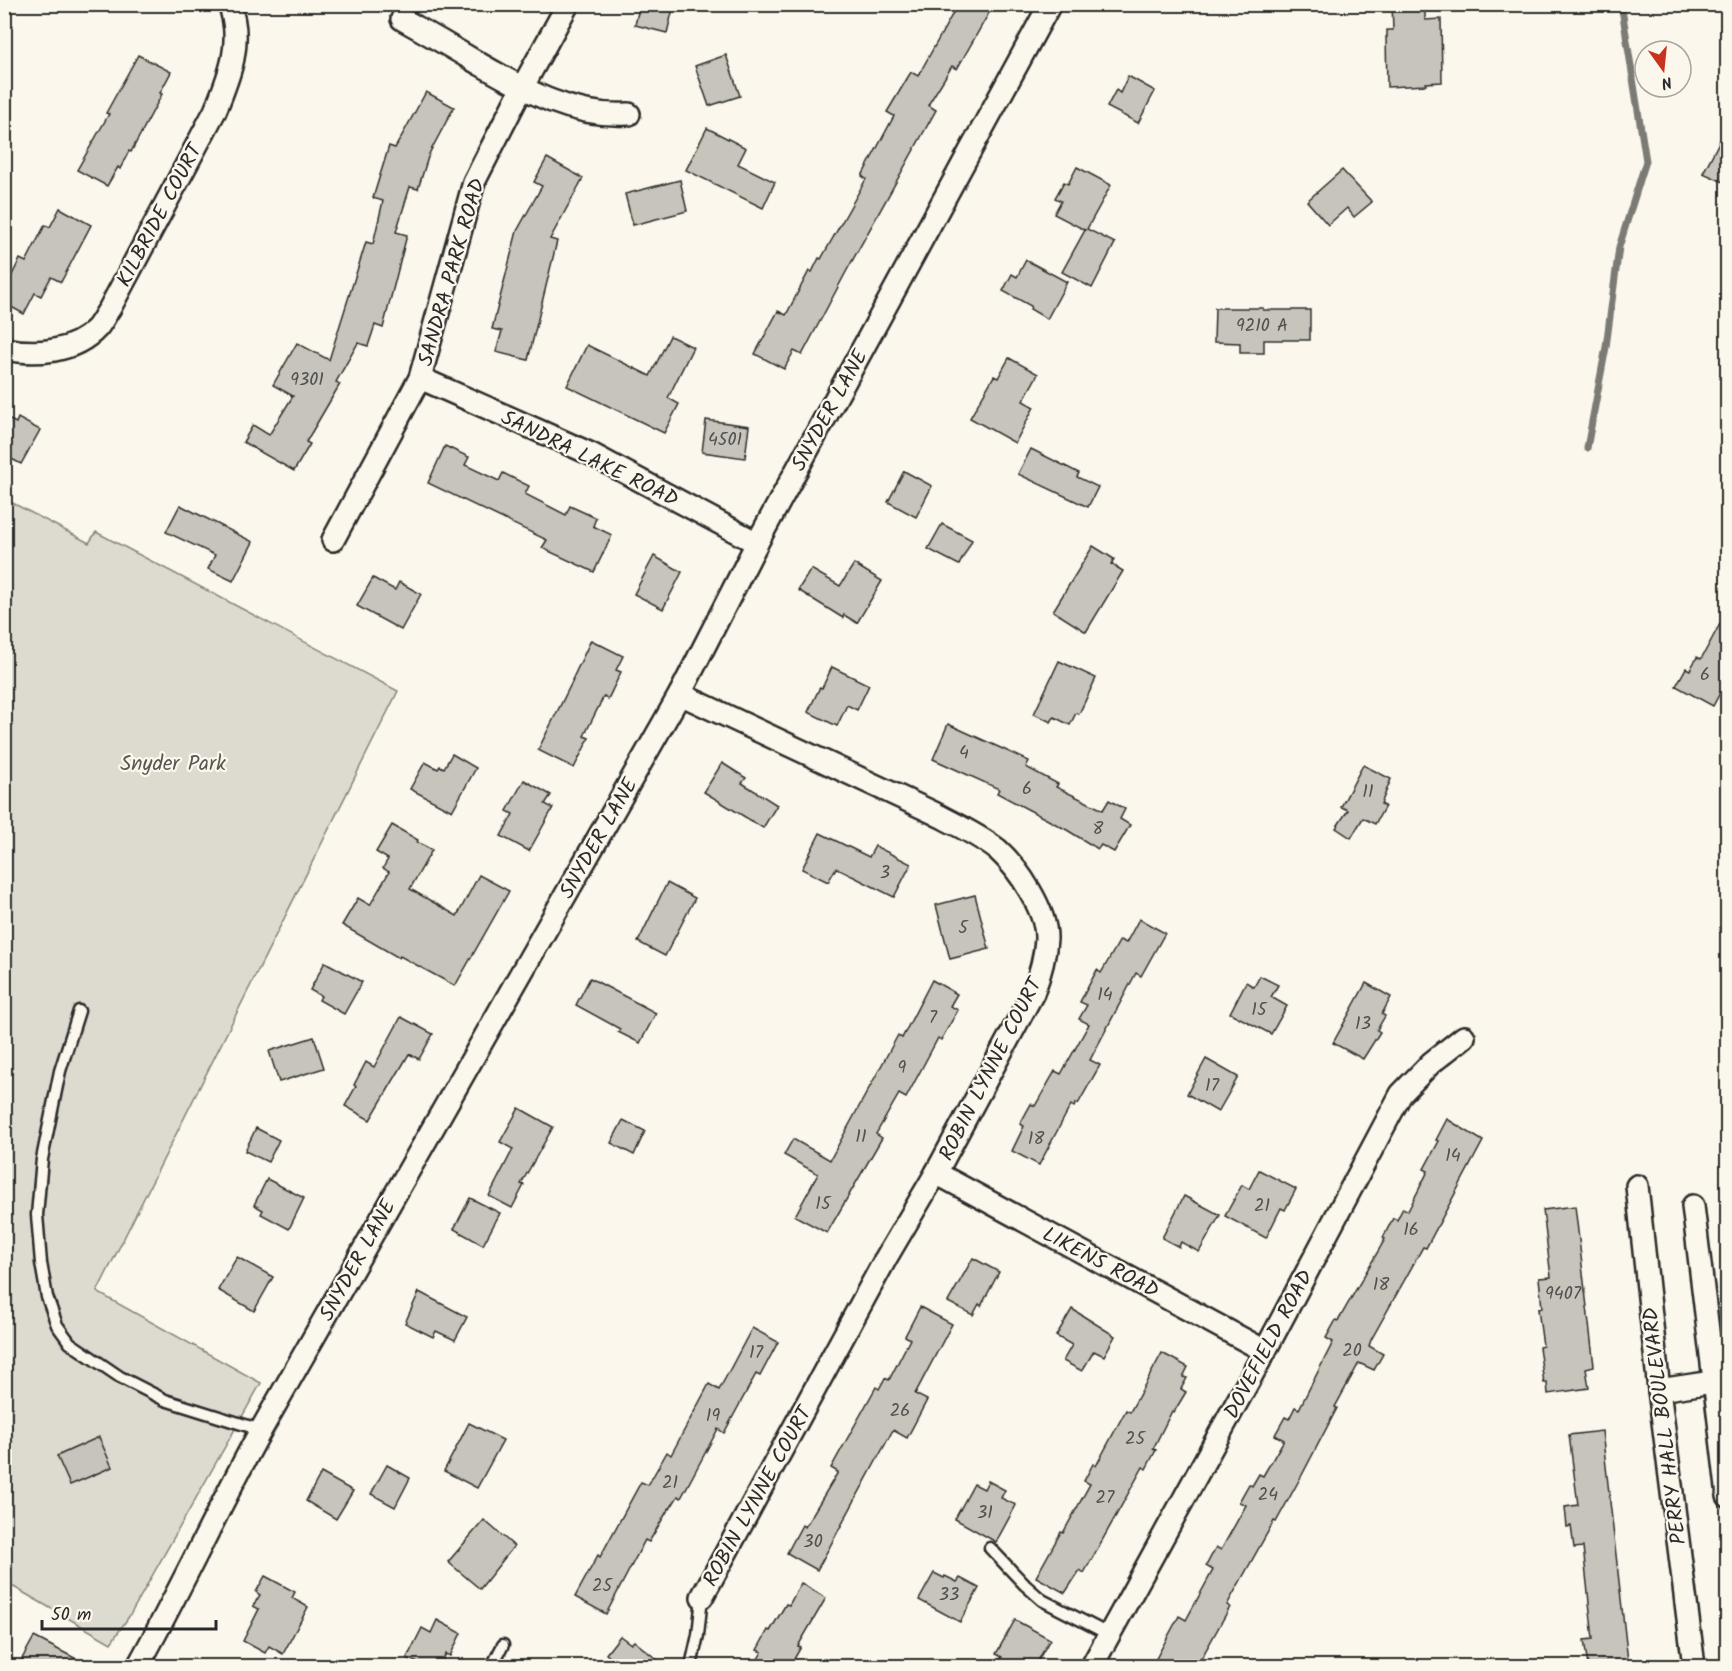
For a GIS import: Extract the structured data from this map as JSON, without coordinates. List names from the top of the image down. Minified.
{"streets":{"street":["KILBRIDE COURT","SANDRA PARK ROAD","SNYDER LANE","SANDRA LAKE ROAD","ROBIN LYNNE COURT","LIKENS ROAD","DOVEFIELD ROAD","PERRY HALL BOULEVARD"]},"crossings":[["SANDRA PARK ROAD","SANDRA LAKE ROAD"],["SNYDER LANE","SANDRA LAKE ROAD"],["SNYDER LANE","ROBIN LYNNE COURT"],["ROBIN LYNNE COURT","LIKENS ROAD"],["LIKENS ROAD","DOVEFIELD ROAD"]],"parks":["Snyder Park"],"house_numbers":["9210 A","9301","4501","6","4","6","11","8","3","5","14","15","7","13","9","17","11","18","14","15","21","16","18","9407","20","17","26","19","25","21","24","27","31","30","25","33"],"scale_bar":"50 m","north":"bottom"}
